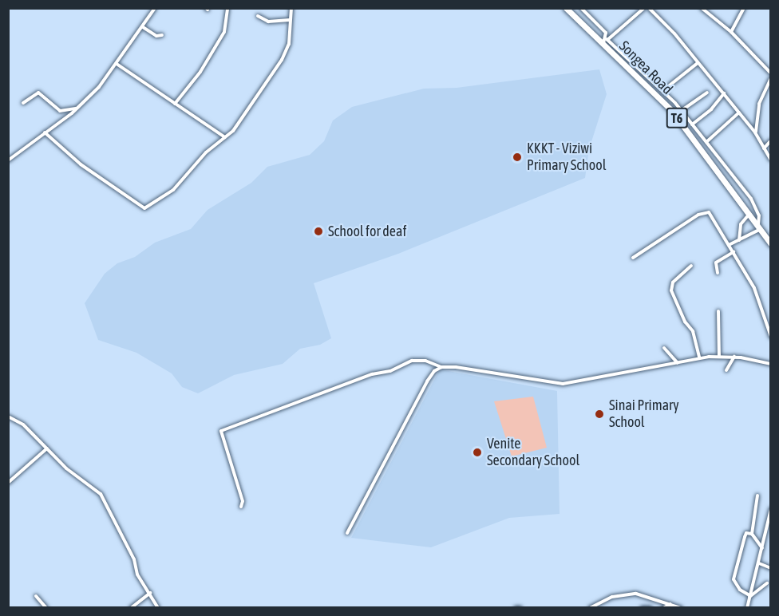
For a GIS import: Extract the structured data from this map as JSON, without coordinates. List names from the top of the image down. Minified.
{"streets":{"highway":["Songea Road","T6"]},"places":["KKKT - Viziwi Primary School","School for deaf","Sinai Primary School","Venite Secondary School"]}
